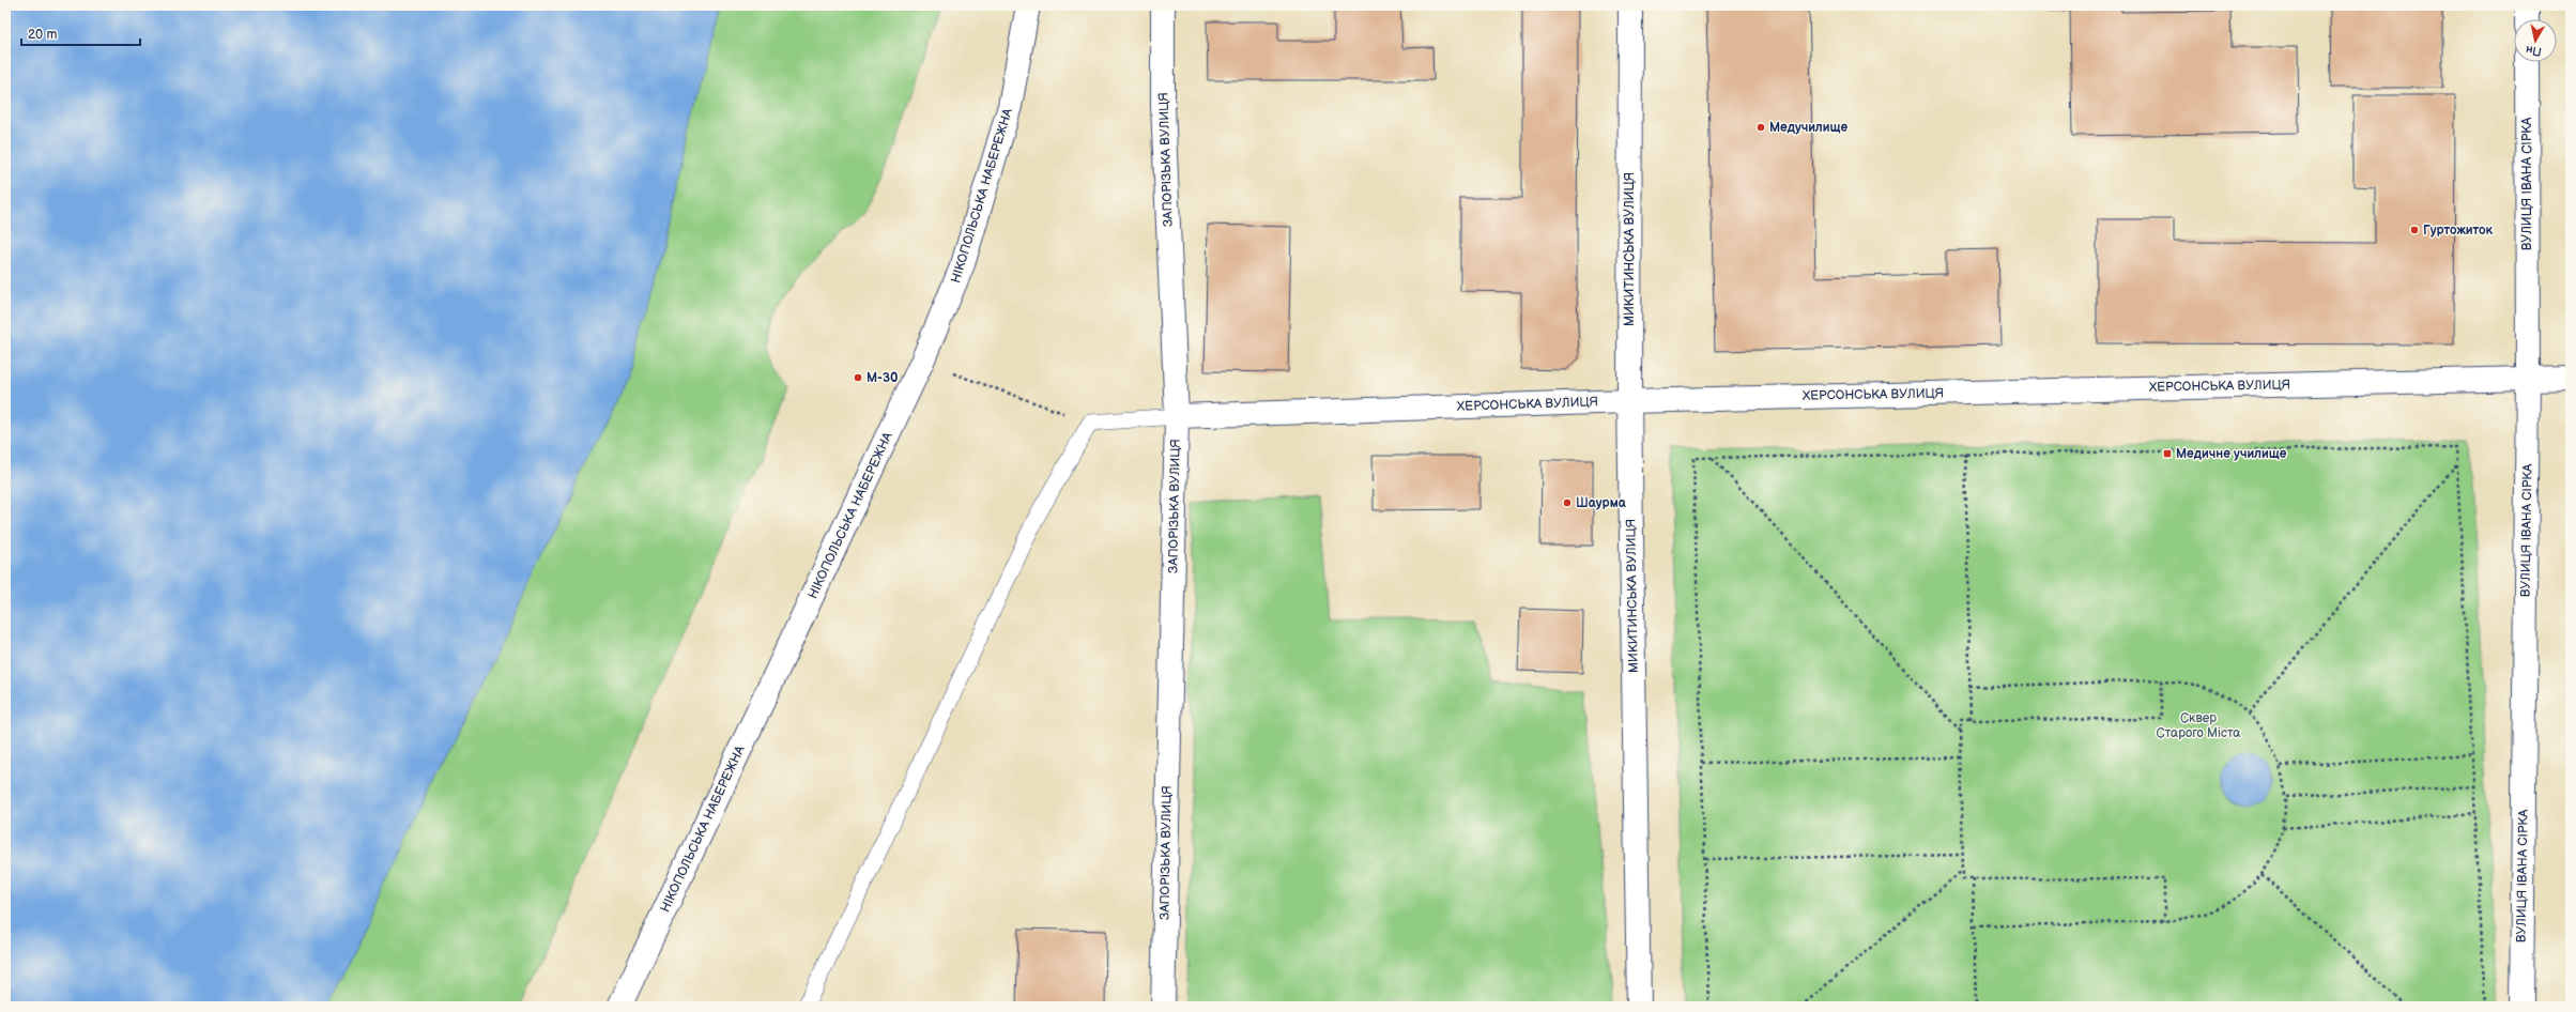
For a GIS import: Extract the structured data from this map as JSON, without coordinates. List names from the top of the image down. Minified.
{"streets":{"street":["ЗАПОРІЗЬКА ВУЛИЦЯ","ВУЛИЦЯ ІВАНА СІРКА","НІКОПОЛЬСЬКА НАБЕРЕЖНА","МИКИТИНСЬКА ВУЛИЦЯ","ХЕРСОНСЬКА ВУЛИЦЯ"]},"crossings":[["ЗАПОРІЗЬКА ВУЛИЦЯ","ХЕРСОНСЬКА ВУЛИЦЯ"],["ВУЛИЦЯ ІВАНА СІРКА","ХЕРСОНСЬКА ВУЛИЦЯ"],["МИКИТИНСЬКА ВУЛИЦЯ","ХЕРСОНСЬКА ВУЛИЦЯ"]],"parks":["Сквер Старого Міста"],"places":{"other":["Медучилище","Гуртожиток","М-30","Шаурма"],"transit":["Медичне училище"]},"scale_bar":"20 m","north":"bottom"}
